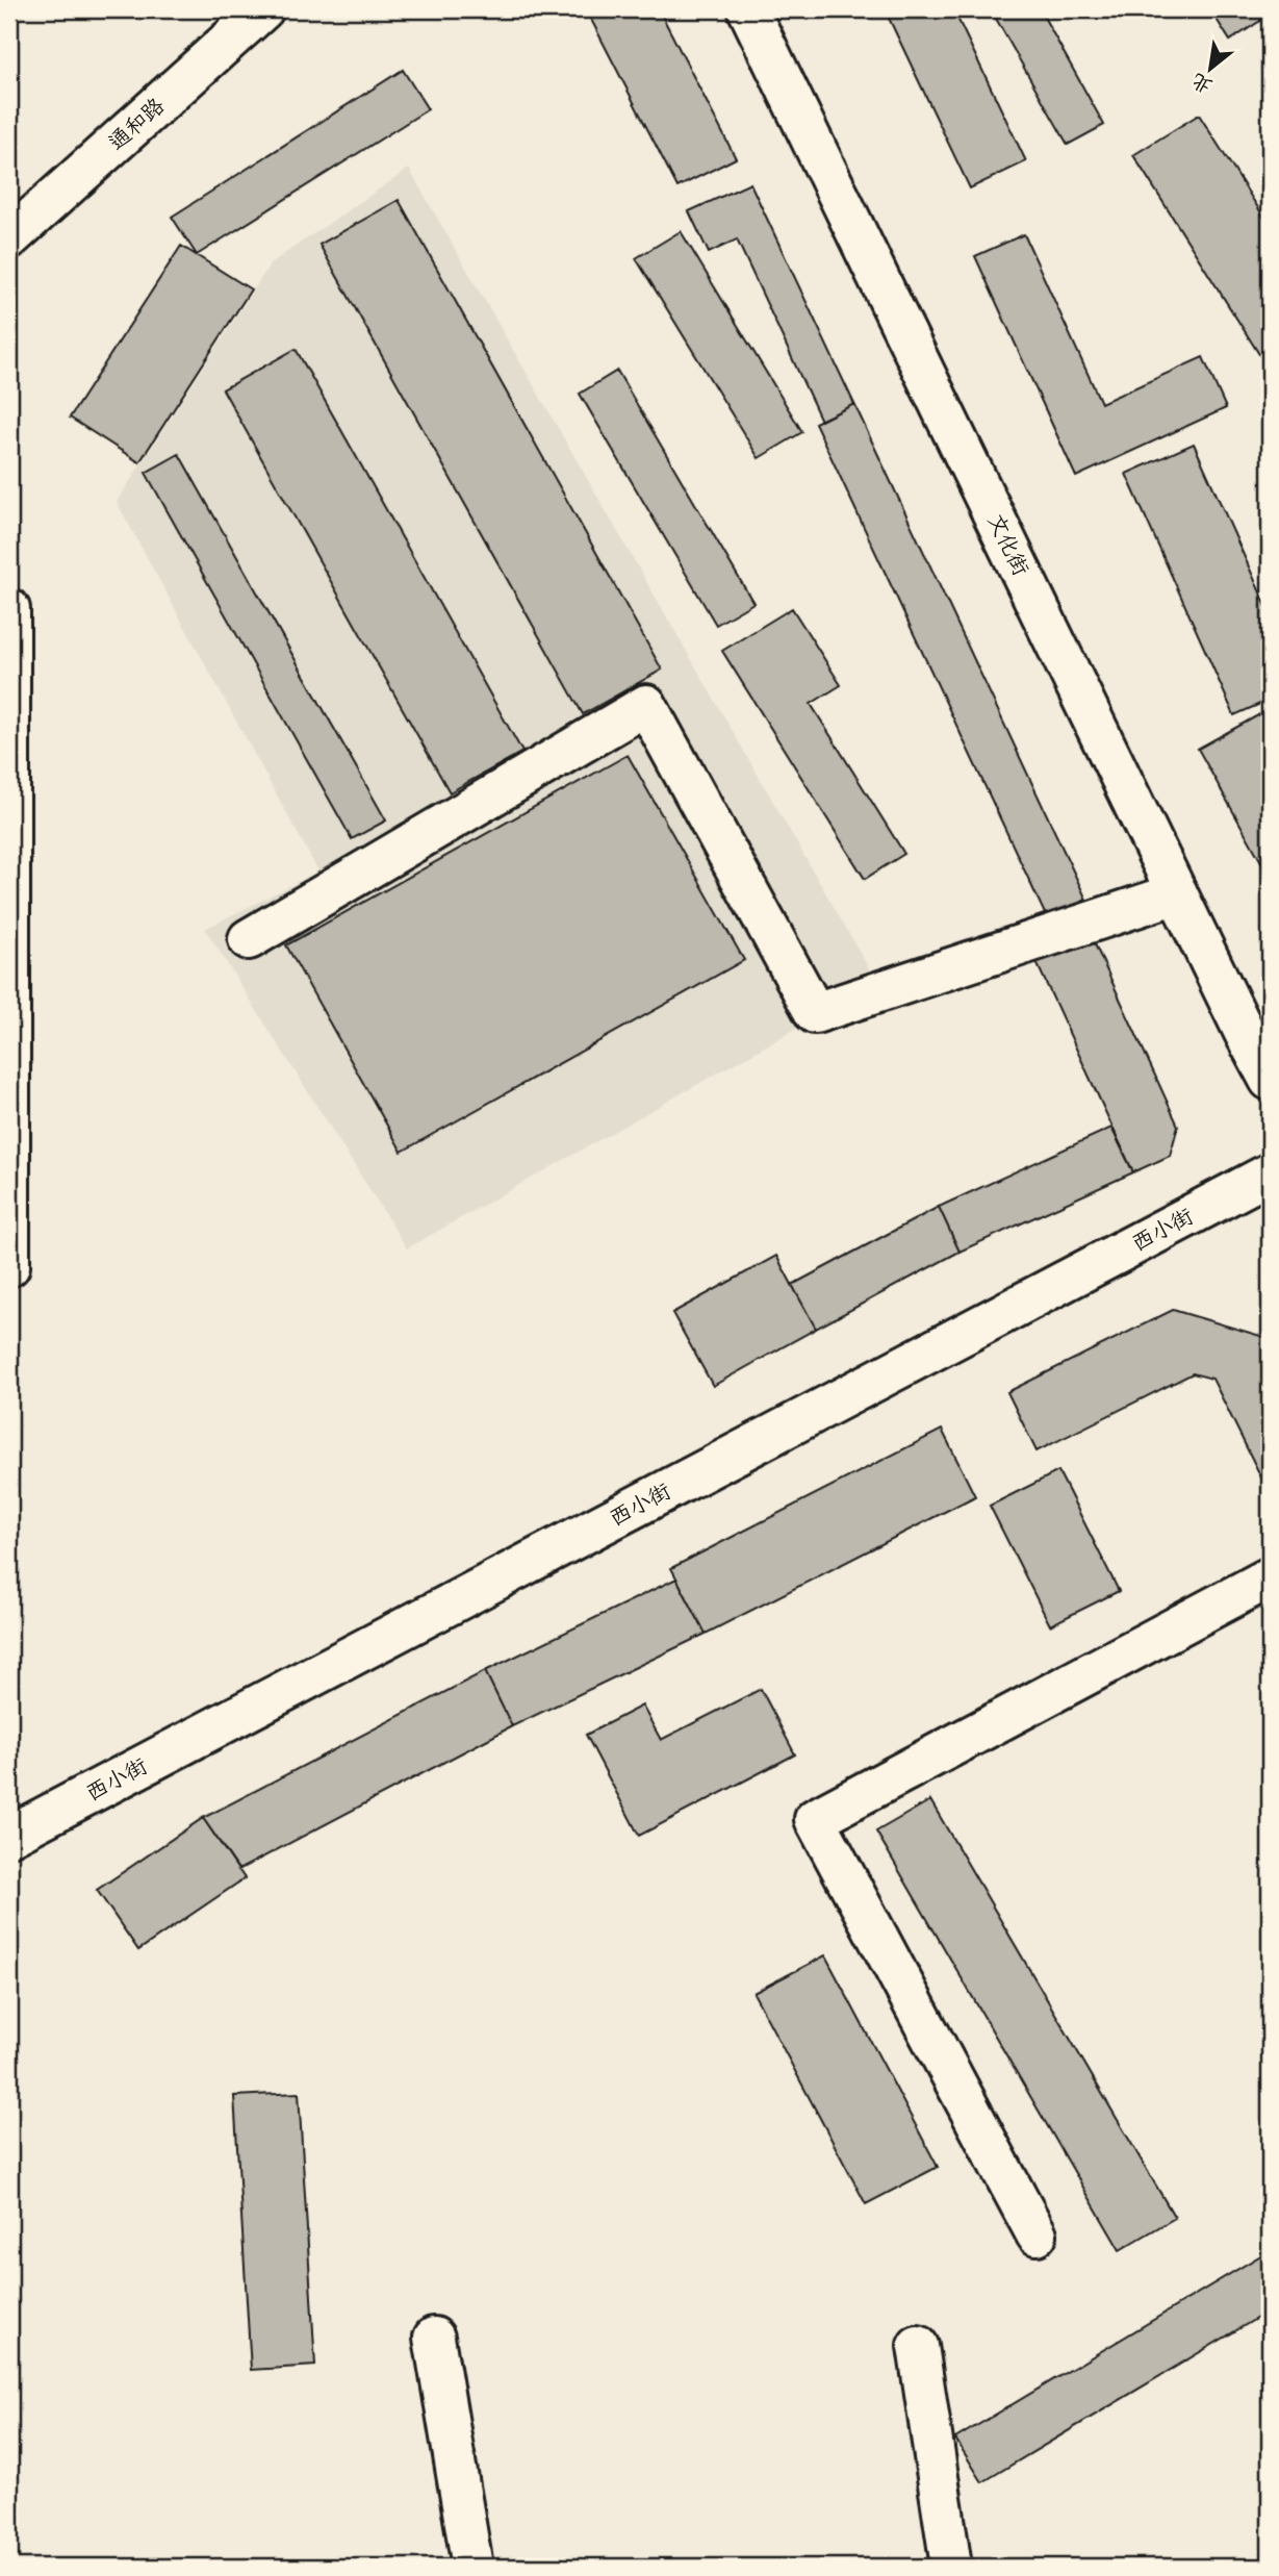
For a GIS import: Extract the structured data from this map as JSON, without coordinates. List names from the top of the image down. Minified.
{"streets":{"main road":["通和路","文化街","西小街"]},"north":"bottom left"}
